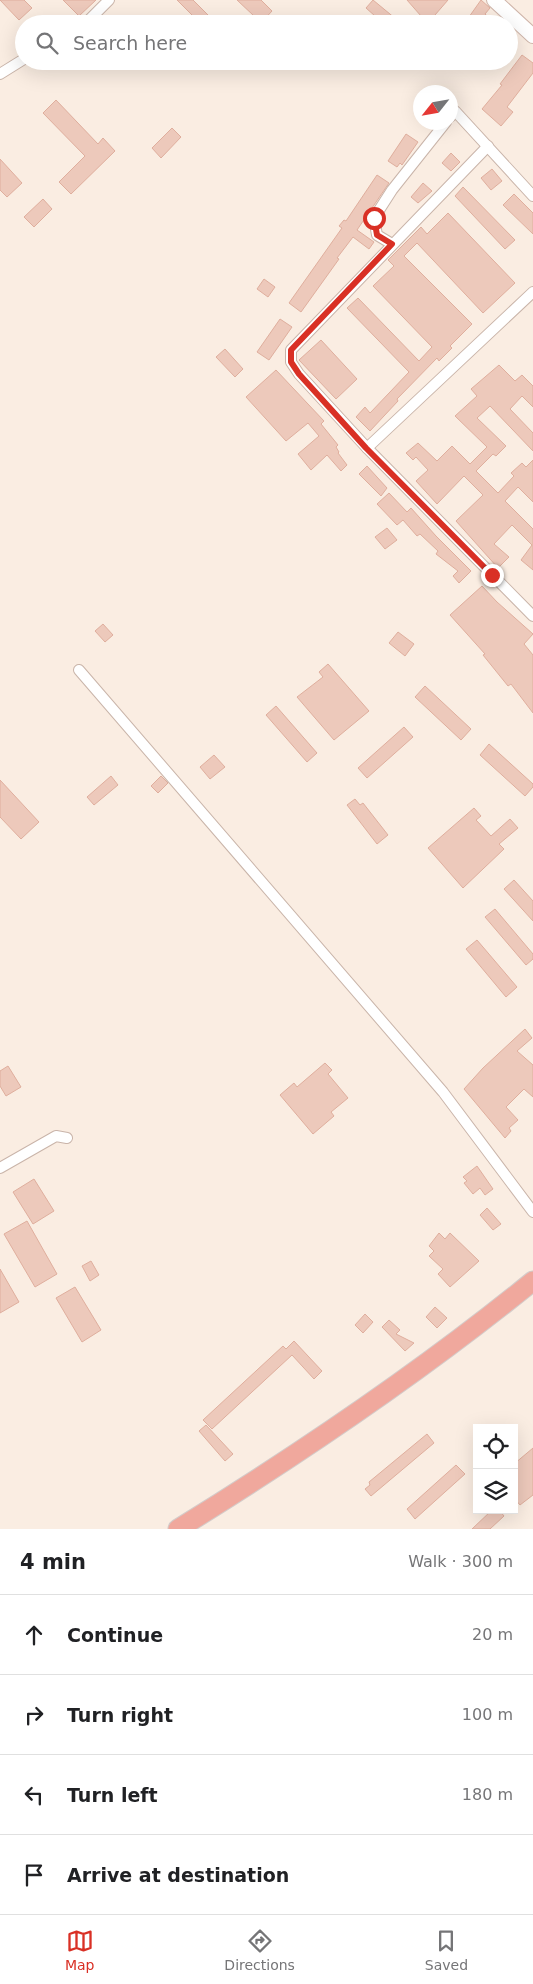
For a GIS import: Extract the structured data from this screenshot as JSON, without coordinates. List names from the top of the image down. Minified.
{"north":"bottom left","page":{"search":"Search here","heading":["4 min","Walk · 300 m"],"list":[["Continue","20 m"],["Turn right","100 m"],["Turn left","180 m"],"Arrive at destination"],"nav":["Map","Directions","Saved"]}}
